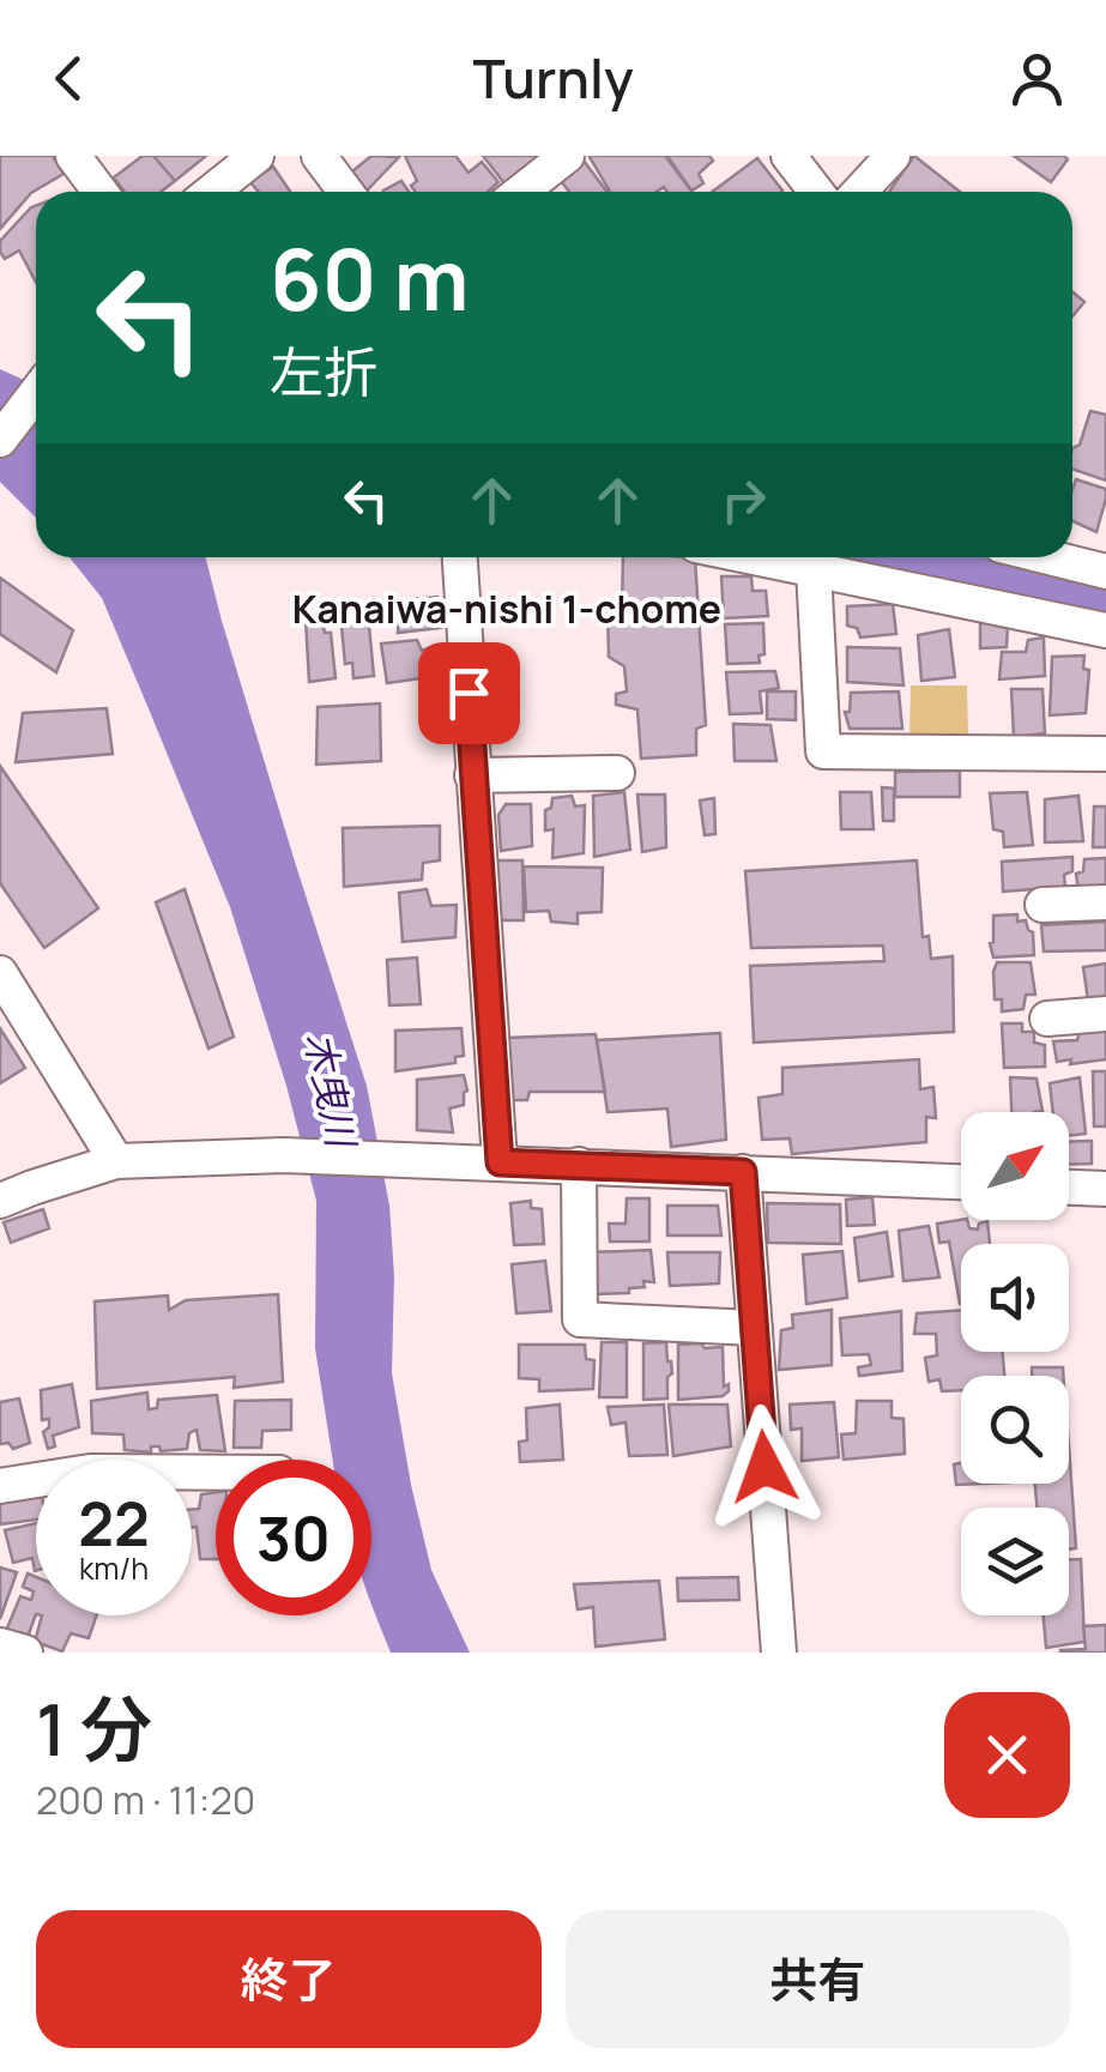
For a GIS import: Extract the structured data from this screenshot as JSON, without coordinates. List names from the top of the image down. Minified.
{"districts":["Kanaiwa-nishi 1-chome"],"water":["木曳川"],"north":"top right","page":{"header":"Turnly","turn":["60 m","左折"],"speed":"22 km/h","limit":"30","heading":["1 分","200 m · 11:20"],"buttons":["終了","共有"]}}
